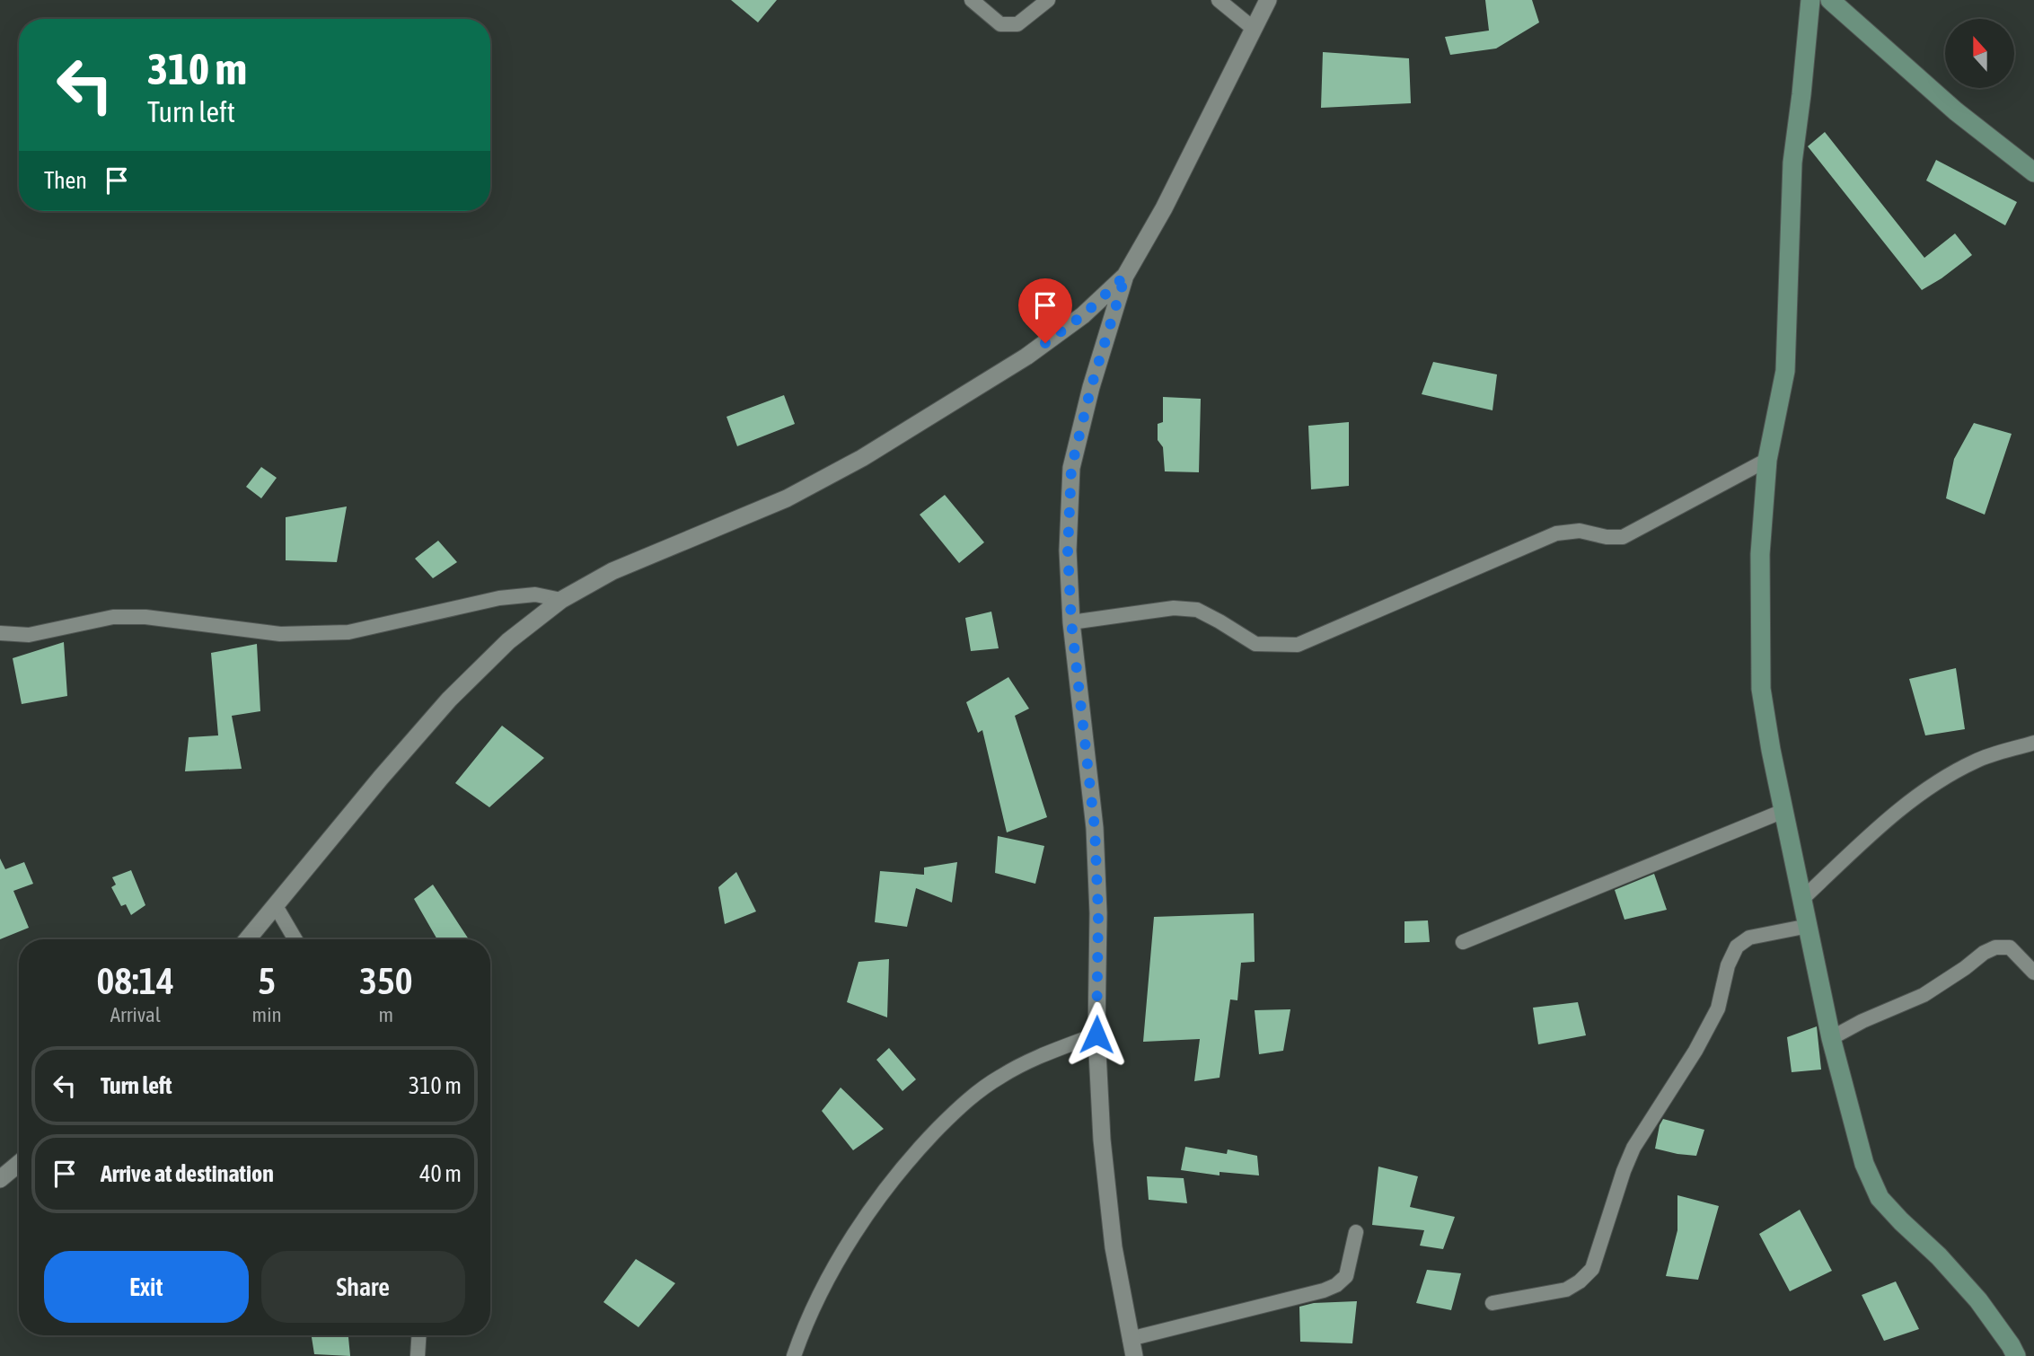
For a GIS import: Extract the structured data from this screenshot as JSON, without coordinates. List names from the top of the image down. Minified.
{"north":"top","page":{"turn":["310 m","Turn left"],"then":"Then","eta":["08:14","Arrival","5","min","350","m"],"list":[{"name":"Turn left","value":"310 m"},{"name":"Arrive at destination","value":"40 m"}],"buttons":["Exit","Share"]}}
